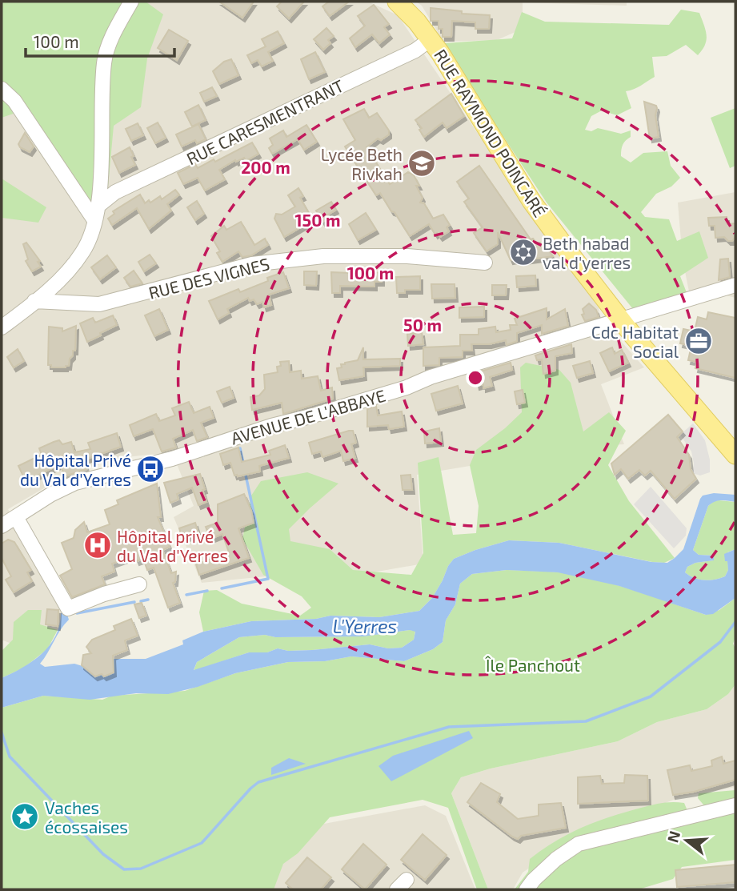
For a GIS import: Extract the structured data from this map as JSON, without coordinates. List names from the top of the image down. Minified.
{"streets":{"main road":["RUE RAYMOND POINCARÉ"],"street":["RUE CARESMENTRANT","RUE DES VIGNES","AVENUE DE L'ABBAYE"]},"crossings":[["RUE CARESMENTRANT","RUE RAYMOND POINCARÉ"],["RUE RAYMOND POINCARÉ","AVENUE DE L'ABBAYE"]],"water":["L'Yerres"],"parks":["Île Panchout"],"places":{"school or university":["Lycée Beth Rivkah"],"synagogue":["Beth habad val d'yerres"],"office":["Cdc Habitat Social"],"bus stop":["Hôpital Privé du Val d'Yerres"],"hospital":["Hôpital privé du Val d'Yerres"],"place":["Vaches écossaises"]},"scale_bar":"100 m","north":"left","rings":["200 m","150 m","100 m","50 m"]}
